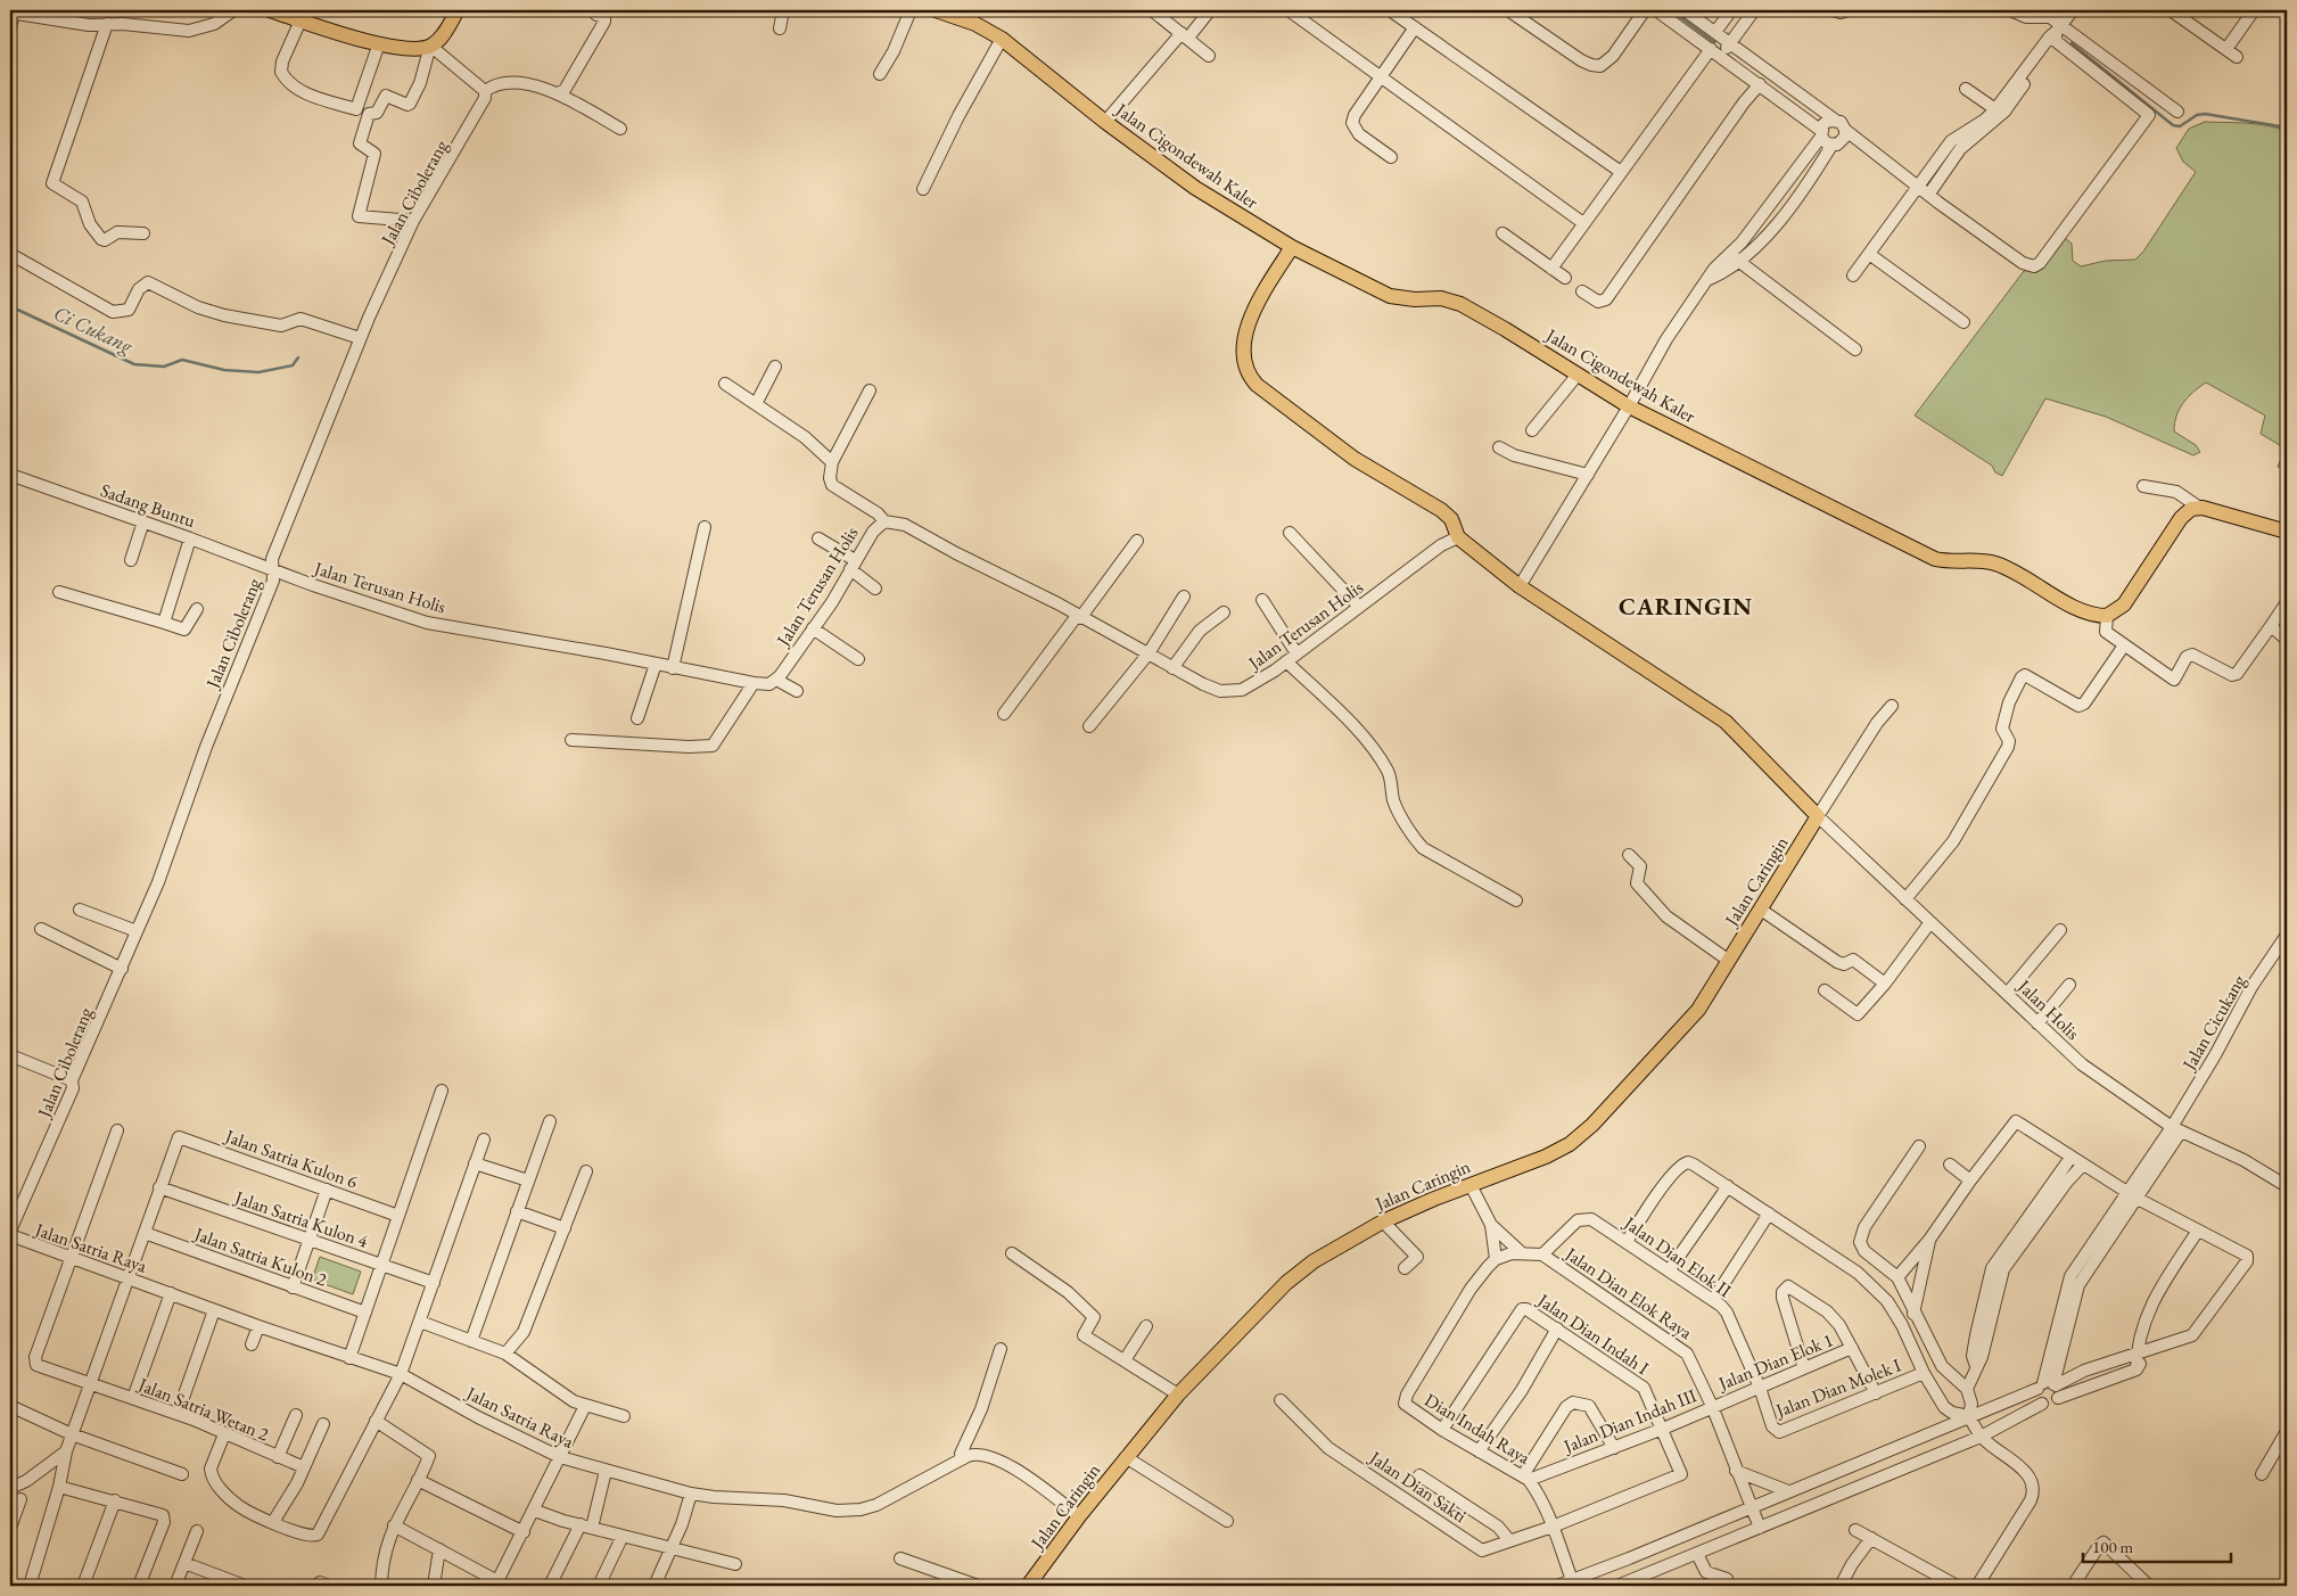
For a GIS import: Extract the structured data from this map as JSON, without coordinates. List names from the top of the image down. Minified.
{"streets":{"main road":["Jalan Cigondewah Kaler","Jalan Caringin"],"street":["Jalan Cibolerang","Sadang Buntu","Jalan Terusan Holis","Jalan Holis","Jalan Cicukang","Jalan Satria Kulon 6","Jalan Satria Kulon 4","Jalan Satria Raya","Jalan Satria Kulon 2","Jalan Dian Elok II","Jalan Dian Elok Raya","Jalan Dian Indah I","Jalan Dian Elok 1","Jalan Dian Molek I","Jalan Satria Wetan 2","Jalan Dian Indah III","Dian Indah Raya","Jalan Dian Sakti"]},"crossings":[["Jalan Cibolerang","Sadang Buntu"],["Jalan Cibolerang","Jalan Terusan Holis"],["Jalan Cibolerang","Jalan Satria Raya"],["Sadang Buntu","Jalan Terusan Holis"],["Jalan Caringin","Jalan Holis"],["Jalan Caringin","Jalan Satria Raya"],["Jalan Holis","Jalan Cicukang"],["Jalan Satria Kulon 6","Jalan Satria Kulon 4"],["Jalan Satria Raya","Jalan Satria Wetan 2"],["Jalan Dian Elok II","Jalan Dian Elok Raya"],["Jalan Dian Elok II","Jalan Dian Elok 1"],["Jalan Dian Elok II","Jalan Dian Molek I"],["Jalan Dian Elok Raya","Jalan Dian Elok 1"],["Jalan Dian Elok Raya","Jalan Dian Indah III"],["Jalan Dian Elok Raya","Dian Indah Raya"],["Jalan Dian Indah I","Jalan Dian Indah III"],["Jalan Dian Indah I","Dian Indah Raya"],["Jalan Dian Indah I","Jalan Dian Sakti"],["Jalan Dian Elok 1","Jalan Dian Molek I"],["Jalan Dian Elok 1","Jalan Dian Indah III"],["Jalan Dian Indah III","Dian Indah Raya"],["Dian Indah Raya","Jalan Dian Sakti"]],"districts":["CARINGIN"],"water":["Ci Cukang"],"scale_bar":"100 m"}
